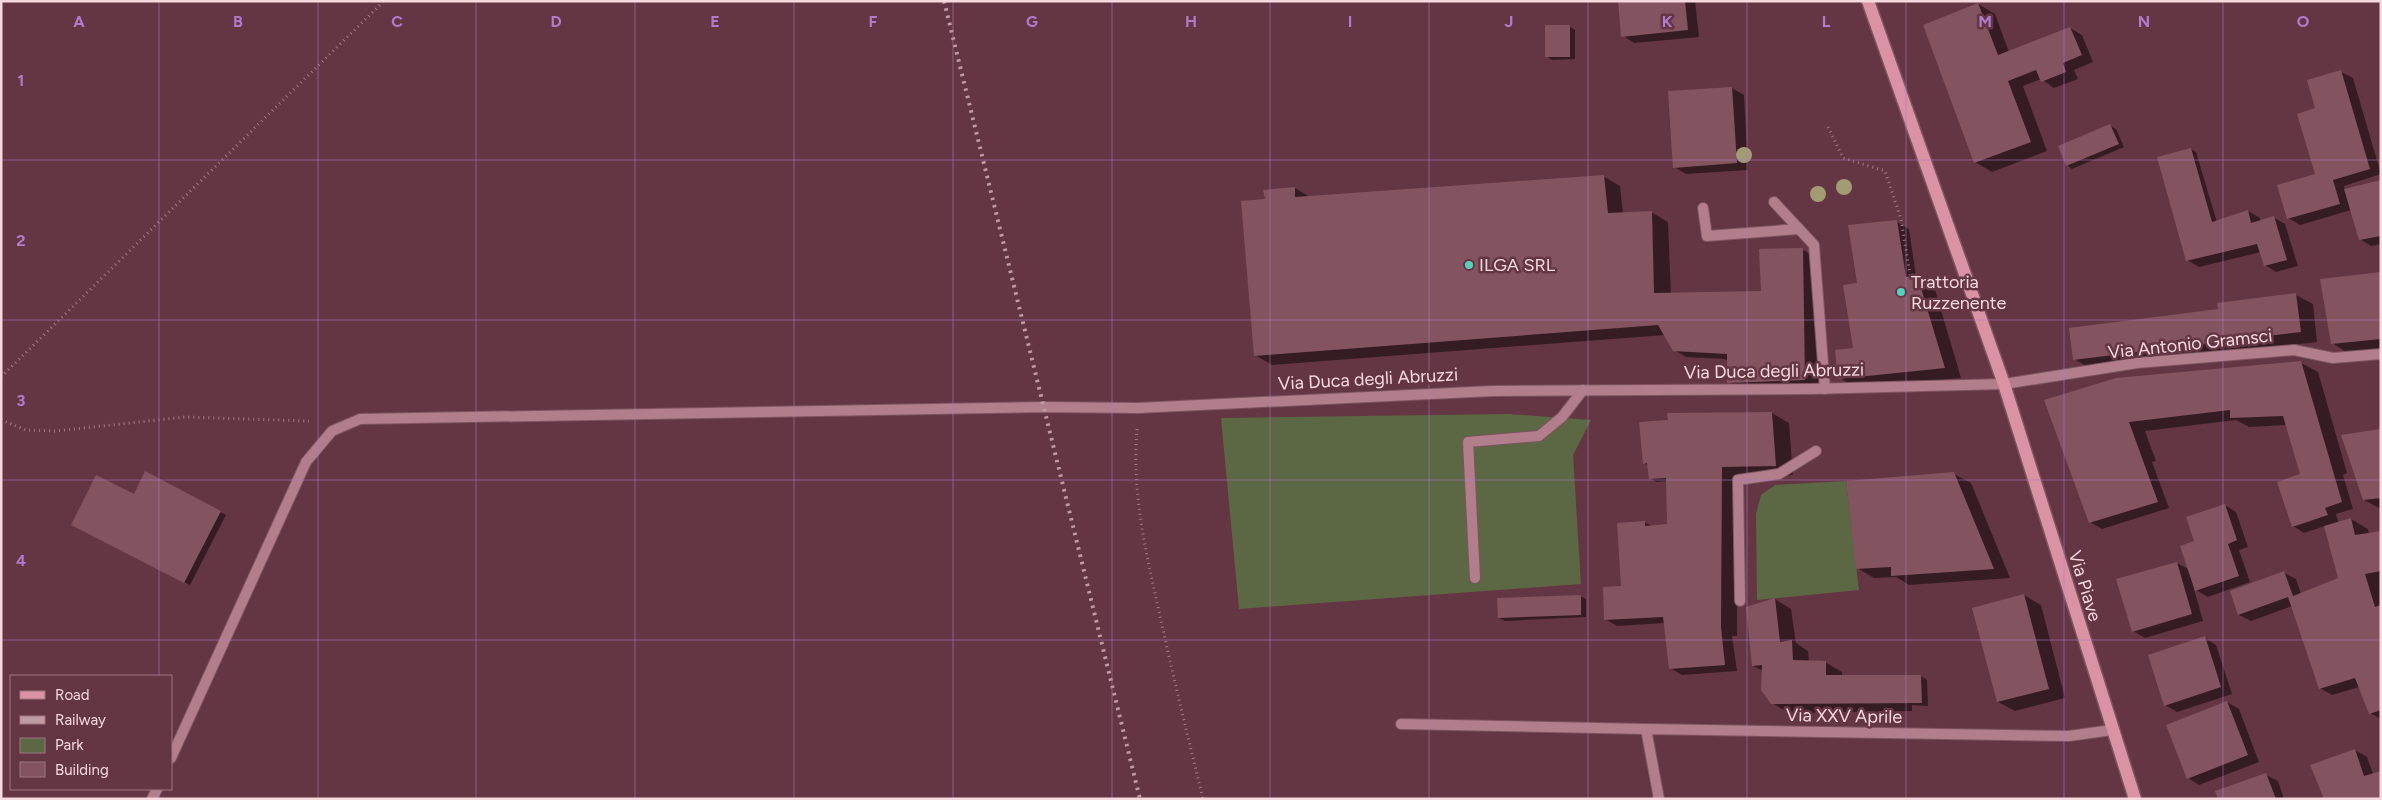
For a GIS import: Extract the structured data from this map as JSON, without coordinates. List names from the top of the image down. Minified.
{"streets":{"main road":["Via Piave"],"street":["Via Antonio Gramsci","Via Duca degli Abruzzi","Via XXV Aprile"]},"crossings":[["Via Antonio Gramsci","Via Duca degli Abruzzi"],["Via Antonio Gramsci","Via Piave"],["Via Duca degli Abruzzi","Via Piave"],["Via Piave","Via XXV Aprile"]],"places":["ILGA SRL","Trattoria Ruzzenente"],"legend":["Road","Railway","Park","Building"],"grid":{"columns":["A","B","C","D","E","F","G","H","I","J","K","L","M","N","O"],"rows":["1","2","3","4"]}}
